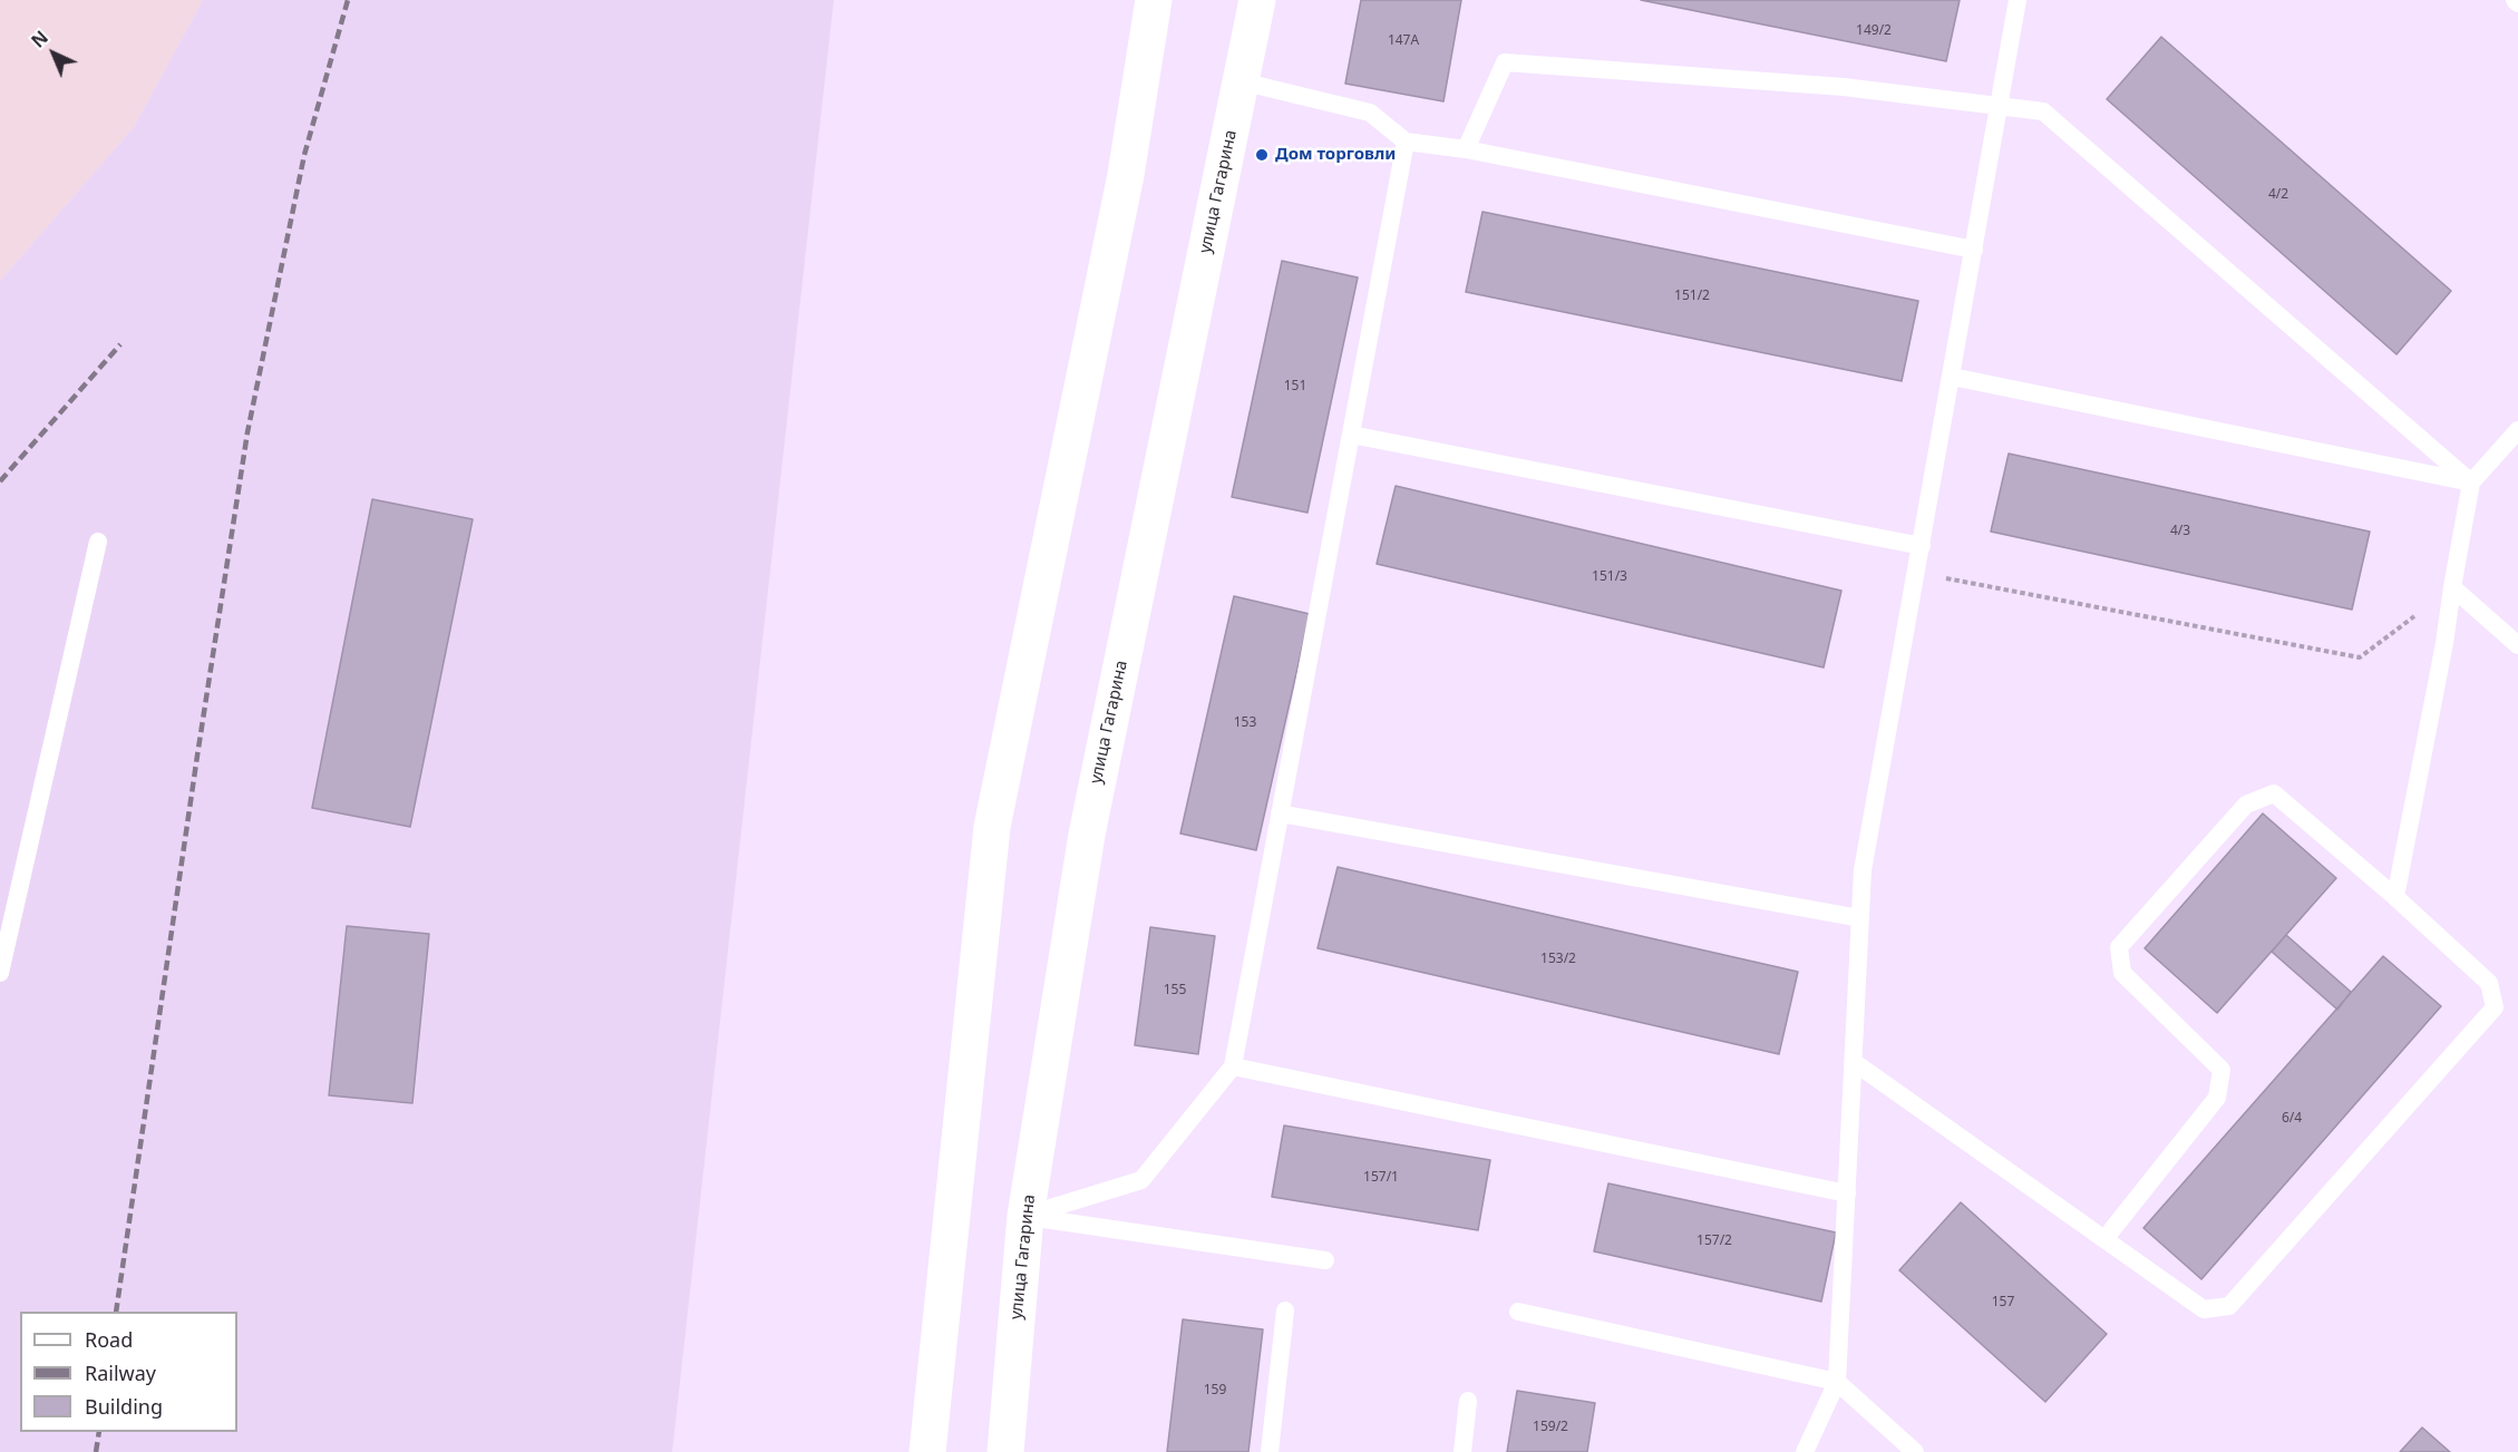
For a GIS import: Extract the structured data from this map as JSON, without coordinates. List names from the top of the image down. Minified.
{"streets":{"main road":["улица Гагарина"]},"places":["Дом торговли"],"house_numbers":["149/2","147А","4/2","151/2","151","4/3","151/3","153","153/2","155","6/4","157/1","157/2","157","159","159/2"],"legend":["Road","Railway","Building"],"north":"top left"}
